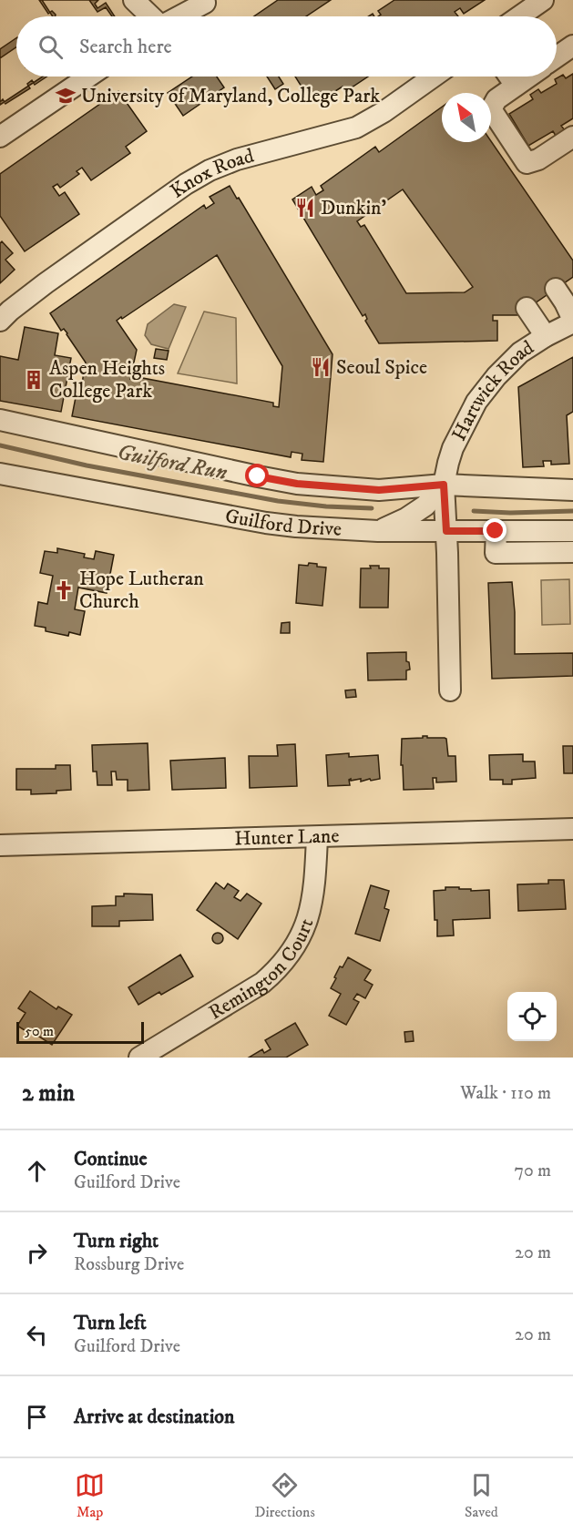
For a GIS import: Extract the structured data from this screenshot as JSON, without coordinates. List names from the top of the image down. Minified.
{"streets":{"street":["Knox Road","Hartwick Road","Guilford Drive","Hunter Lane","Remington Court"]},"crossings":[["Hartwick Road","Guilford Drive"],["Hunter Lane","Remington Court"]],"water":["Guilford Run"],"places":{"school or university":["University of Maryland, College Park"],"restaurant":["Dunkin'","Seoul Spice"],"building":["Aspen Heights College Park"],"church":["Hope Lutheran Church"]},"scale_bar":"50 m","north":"top left","page":{"search":"Search here","scale":"50 m","heading":["2 min","Walk · 110 m"],"list":[["Continue","Guilford Drive","70 m"],["Turn right","Rossburg Drive","20 m"],["Turn left","Guilford Drive","20 m"],"Arrive at destination"],"nav":["Map","Directions","Saved"]}}
